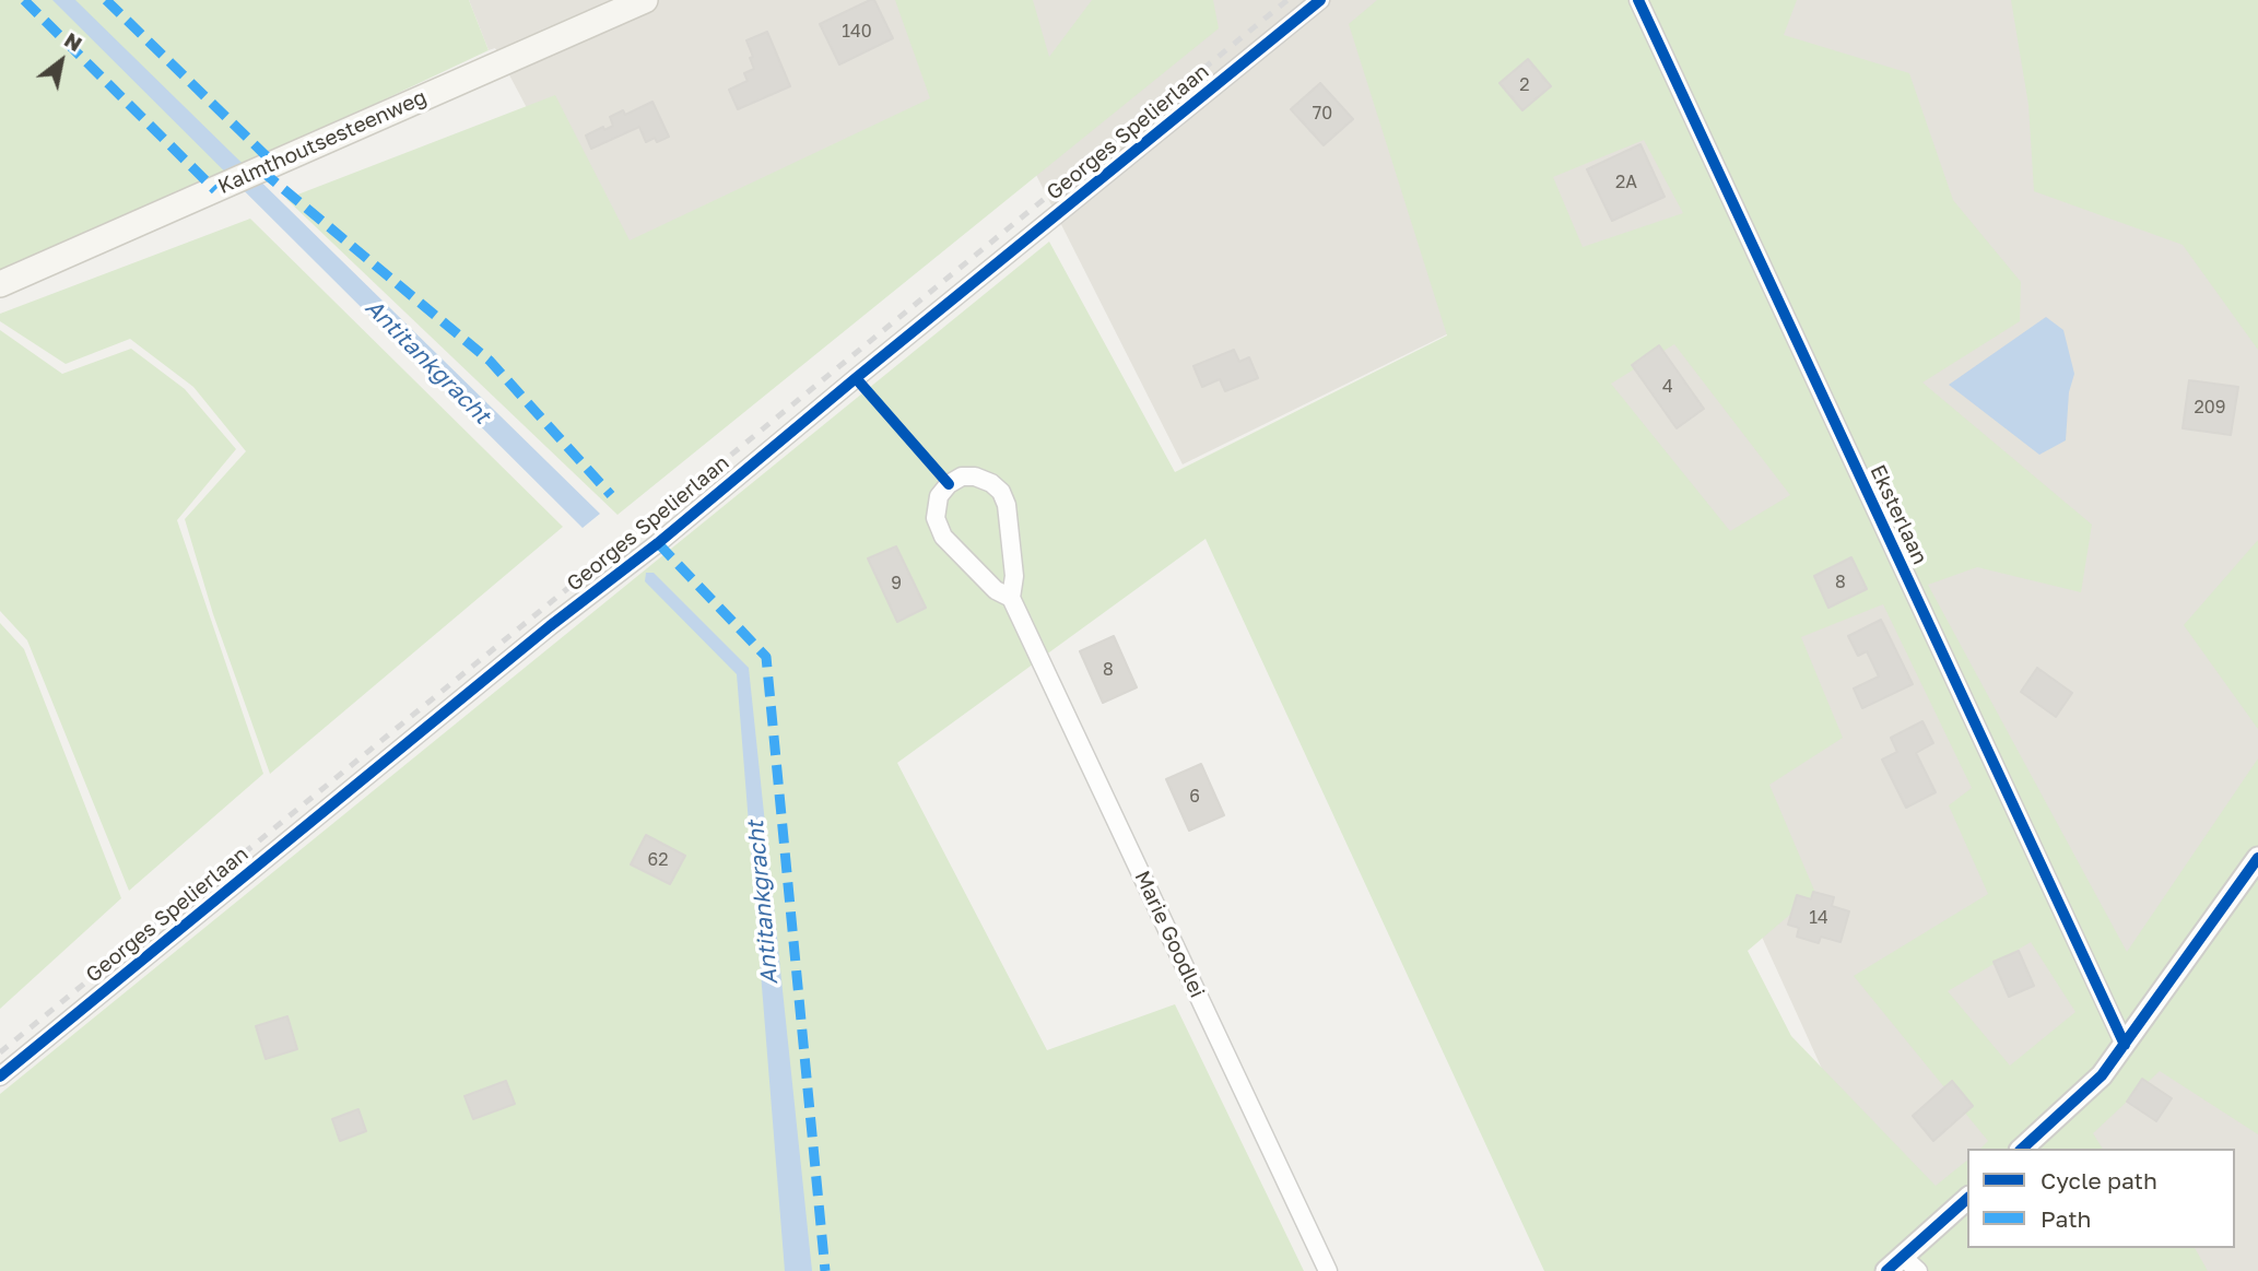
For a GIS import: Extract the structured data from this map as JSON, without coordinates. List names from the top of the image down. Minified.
{"streets":{"main road":["Kalmthoutsesteenweg"],"street":["Georges Spelierlaan","Eksterlaan","Marie Goodlei"]},"water":["Antitankgracht"],"house_numbers":["140","2","70","2A","4","209","8","9","8","6","62","14"],"legend":["Cycle path","Path"],"north":"top right"}
